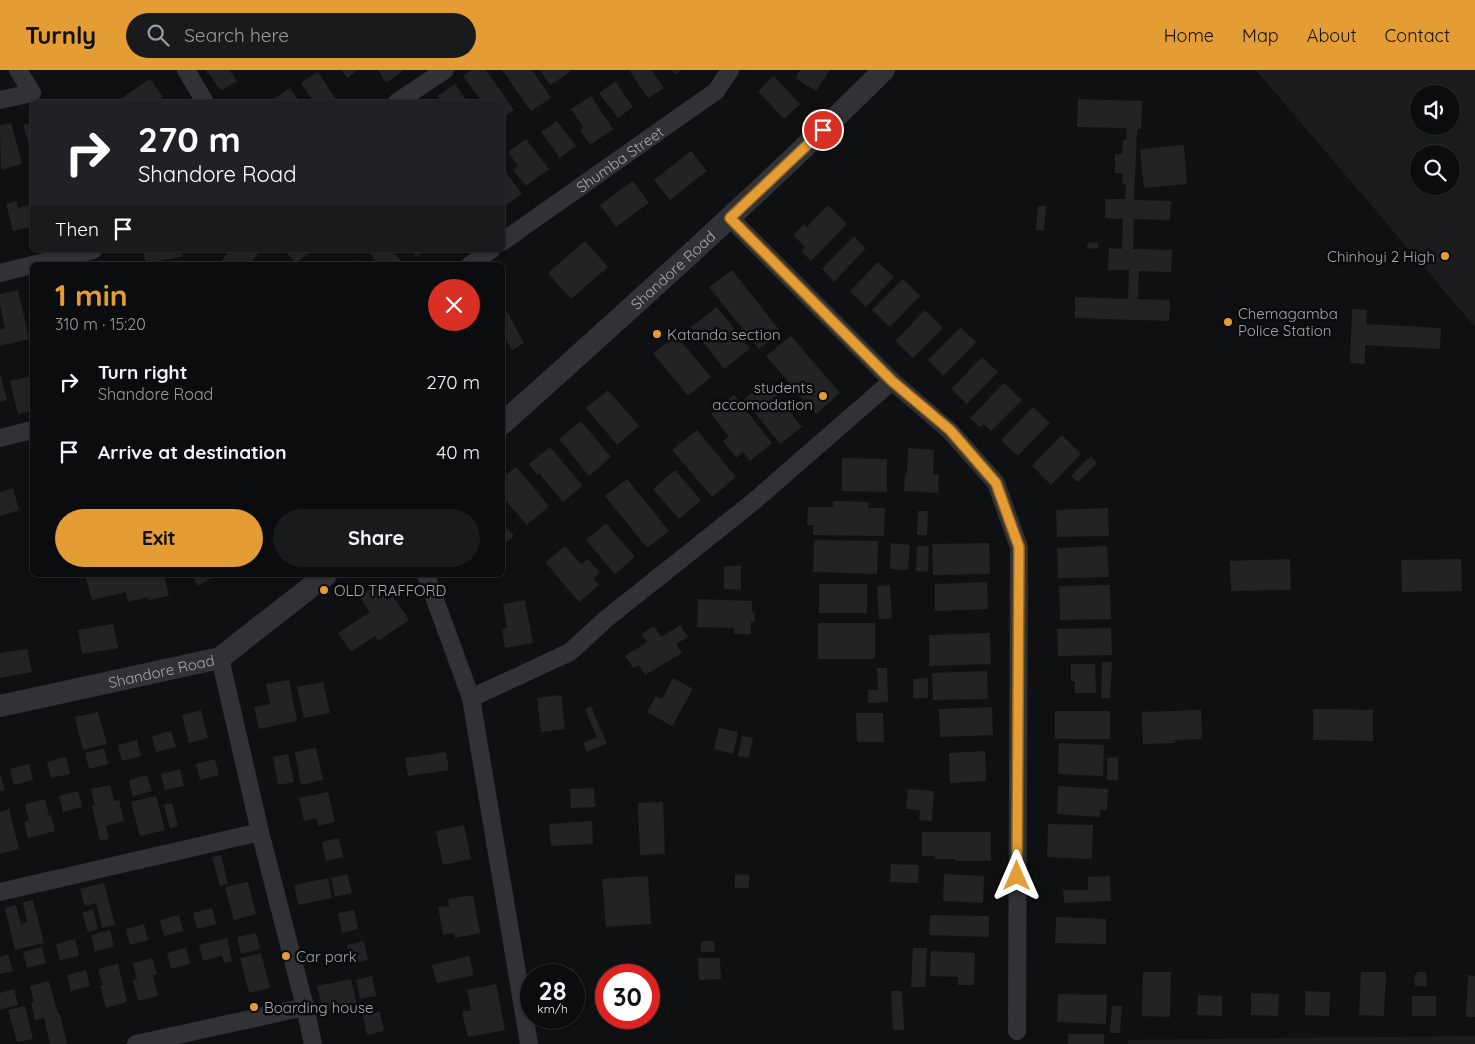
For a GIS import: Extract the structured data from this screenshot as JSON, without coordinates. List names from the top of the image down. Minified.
{"streets":{"street":["Shumba Street","Shandore Road"]},"places":["Chinhoyi 2 High","Chemagamba Police Station","Katanda section","students accomodation","OLD TRAFFORD","Car park","Boarding house"],"page":{"header":"Turnly","search":"Search here","nav":["Home","Map","About","Contact"],"turn":["270 m","Shandore Road"],"then":"Then","heading":["1 min","310 m · 15:20"],"list":[{"name":"Turn right","note":"Shandore Road","value":"270 m"},{"name":"Arrive at destination","value":"40 m"}],"buttons":["Exit","Share"],"speed":"28 km/h","limit":"30"}}
